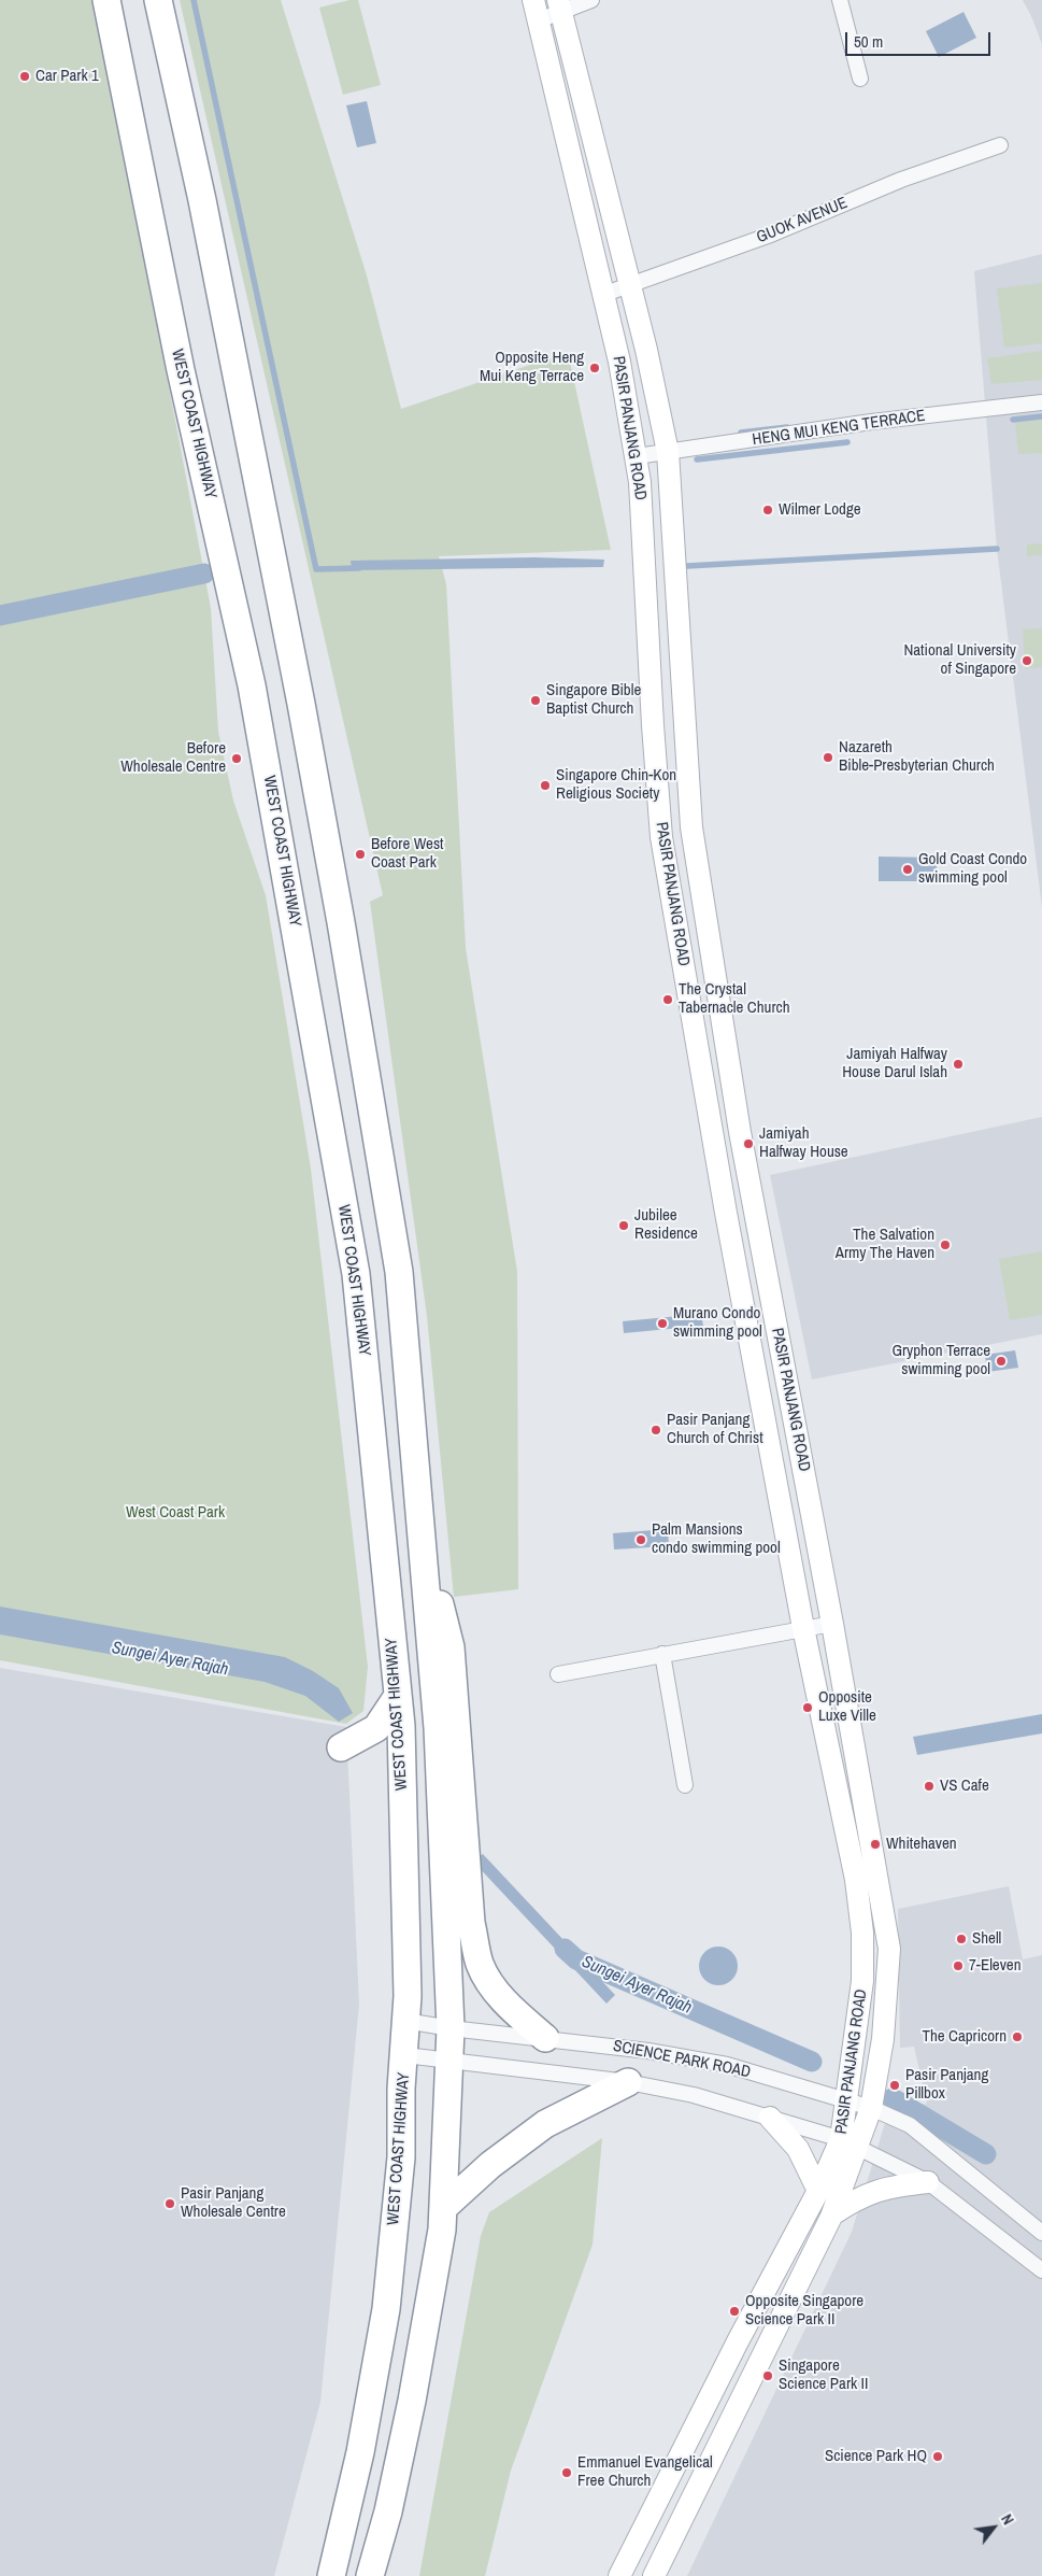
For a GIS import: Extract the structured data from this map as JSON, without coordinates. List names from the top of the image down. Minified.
{"streets":{"highway":["WEST COAST HIGHWAY"],"main road":["PASIR PANJANG ROAD"],"street":["GUOK AVENUE","HENG MUI KENG TERRACE","SCIENCE PARK ROAD"]},"crossings":[["GUOK AVENUE","PASIR PANJANG ROAD"],["WEST COAST HIGHWAY","SCIENCE PARK ROAD"],["PASIR PANJANG ROAD","HENG MUI KENG TERRACE"],["PASIR PANJANG ROAD","SCIENCE PARK ROAD"]],"water":["Sungei Ayer Rajah"],"parks":["West Coast Park"],"places":["Car Park 1","Opposite Heng Mui Keng Terrace","Wilmer Lodge","National University of Singapore","Singapore Bible Baptist Church","Nazareth Bible-Presbyterian Church","Before Wholesale Centre","Singapore Chin-Kon Religious Society","Before West Coast Park","Gold Coast Condo swimming pool","The Crystal Tabernacle Church","Jamiyah Halfway House Darul Islah","Jamiyah Halfway House","Jubilee Residence","The Salvation Army The Haven","Murano Condo swimming pool","Gryphon Terrace swimming pool","Pasir Panjang Church of Christ","Palm Mansions condo swimming pool","Opposite Luxe Ville","VS Cafe","Whitehaven","Shell","7-Eleven","The Capricorn","Pasir Panjang Pillbox","Pasir Panjang Wholesale Centre","Opposite Singapore Science Park II","Singapore Science Park II","Science Park HQ","Emmanuel Evangelical Free Church"],"scale_bar":"50 m","north":"top right"}
